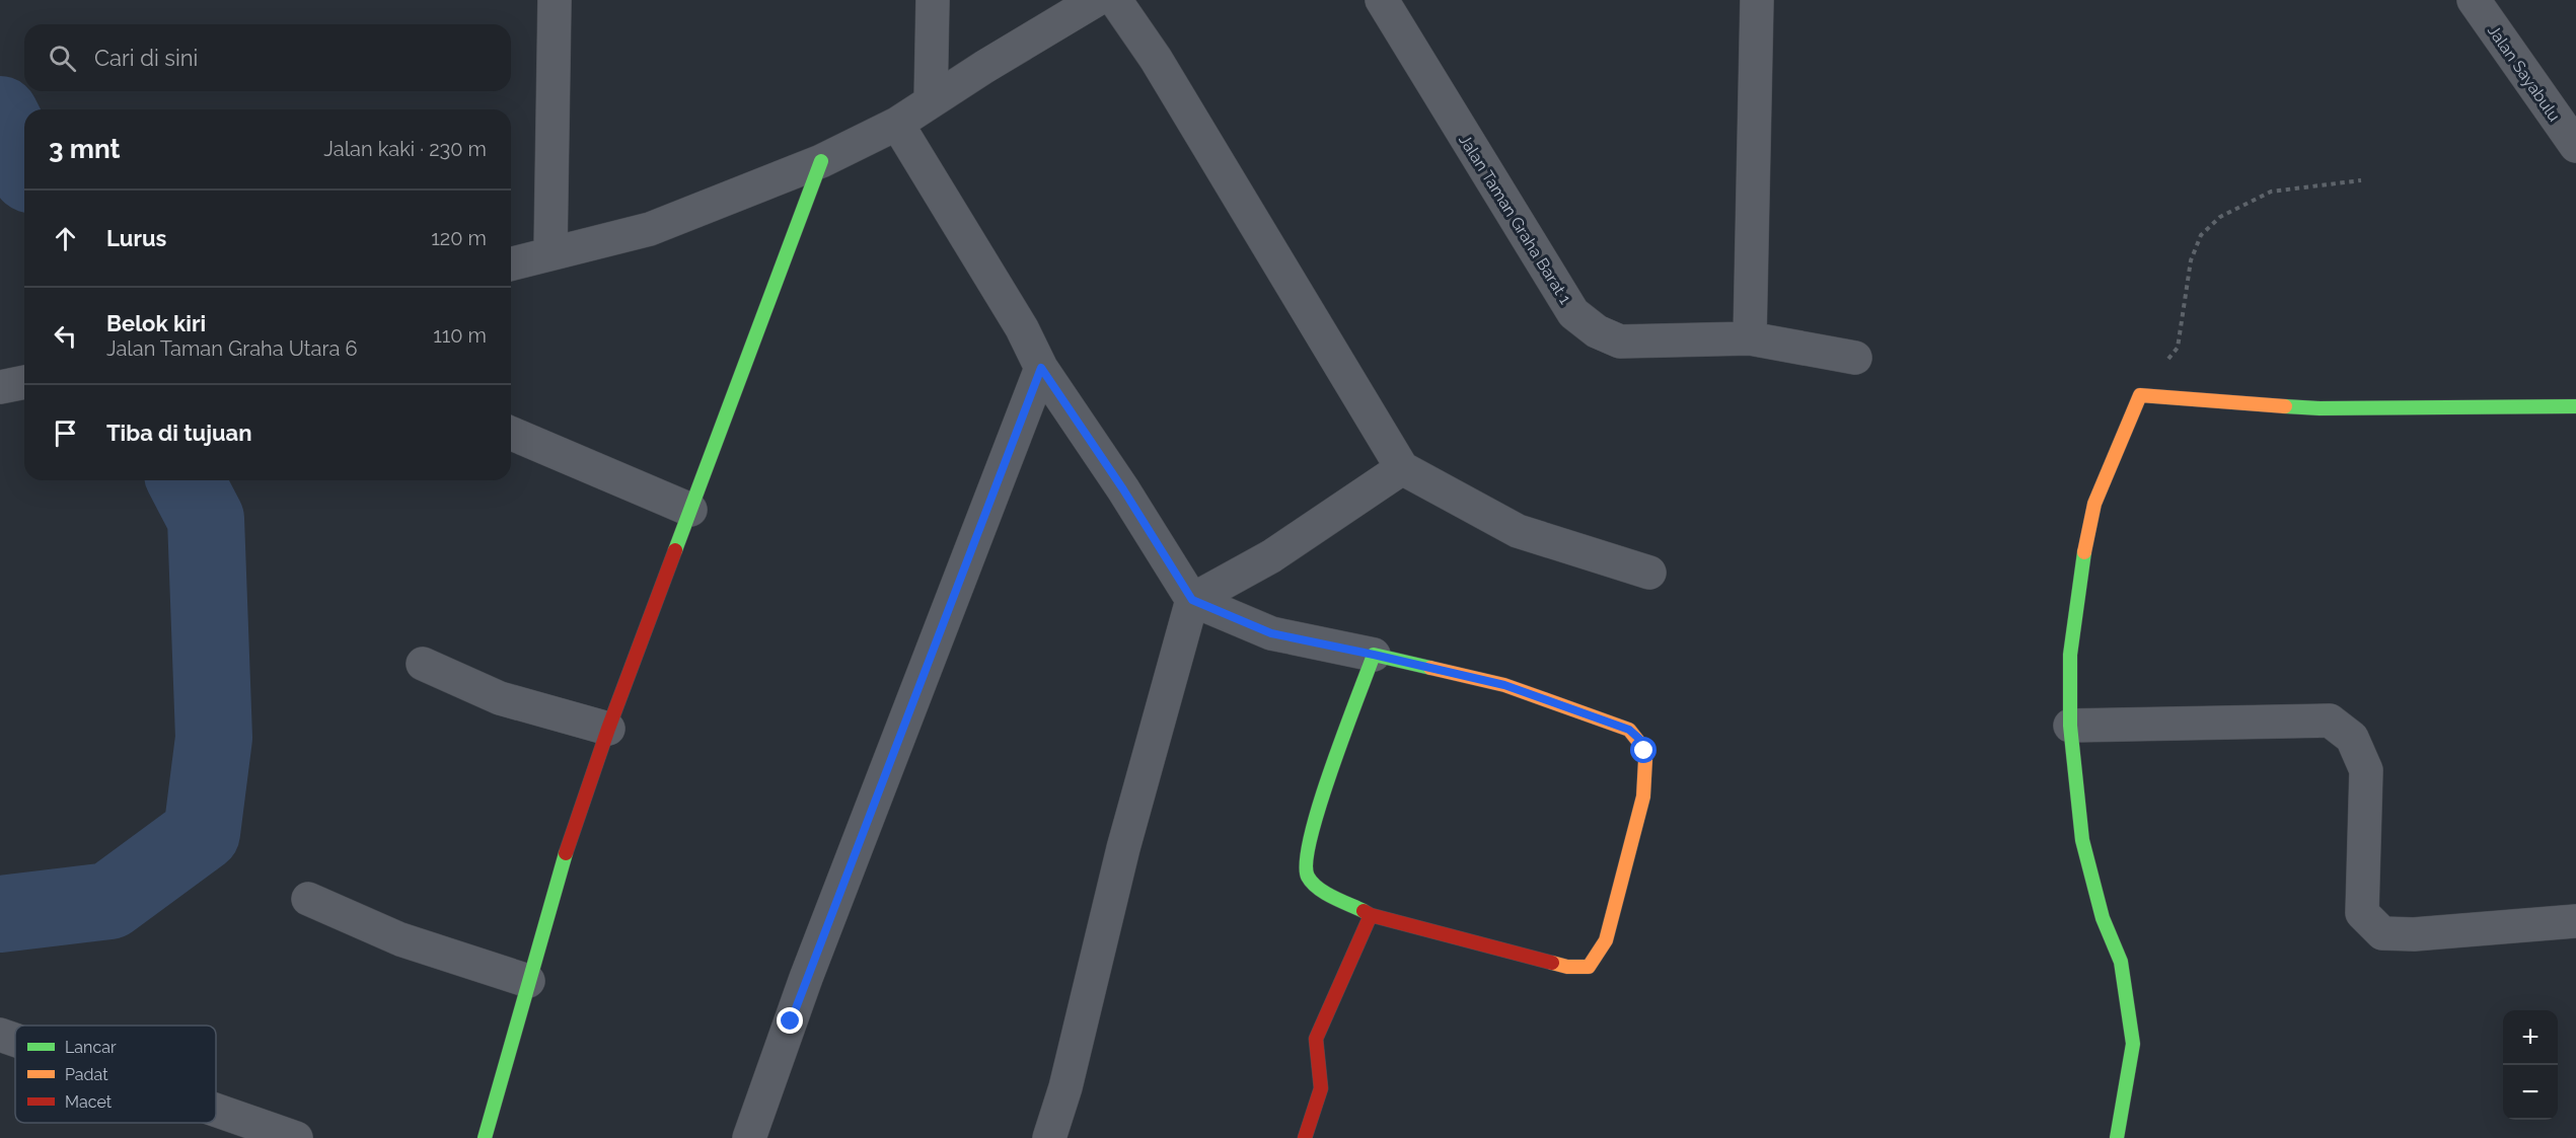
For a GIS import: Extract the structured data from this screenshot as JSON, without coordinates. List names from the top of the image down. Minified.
{"streets":{"street":["Jalan Sayabulu","Jalan Taman Graha Barat 1"]},"legend":["Lancar","Padat","Macet"],"page":{"search":"Cari di sini","heading":["3 mnt","Jalan kaki · 230 m"],"list":[["Lurus","120 m"],["Belok kiri","Jalan Taman Graha Utara 6","110 m"],"Tiba di tujuan"],"map_buttons":["+","−"]}}
